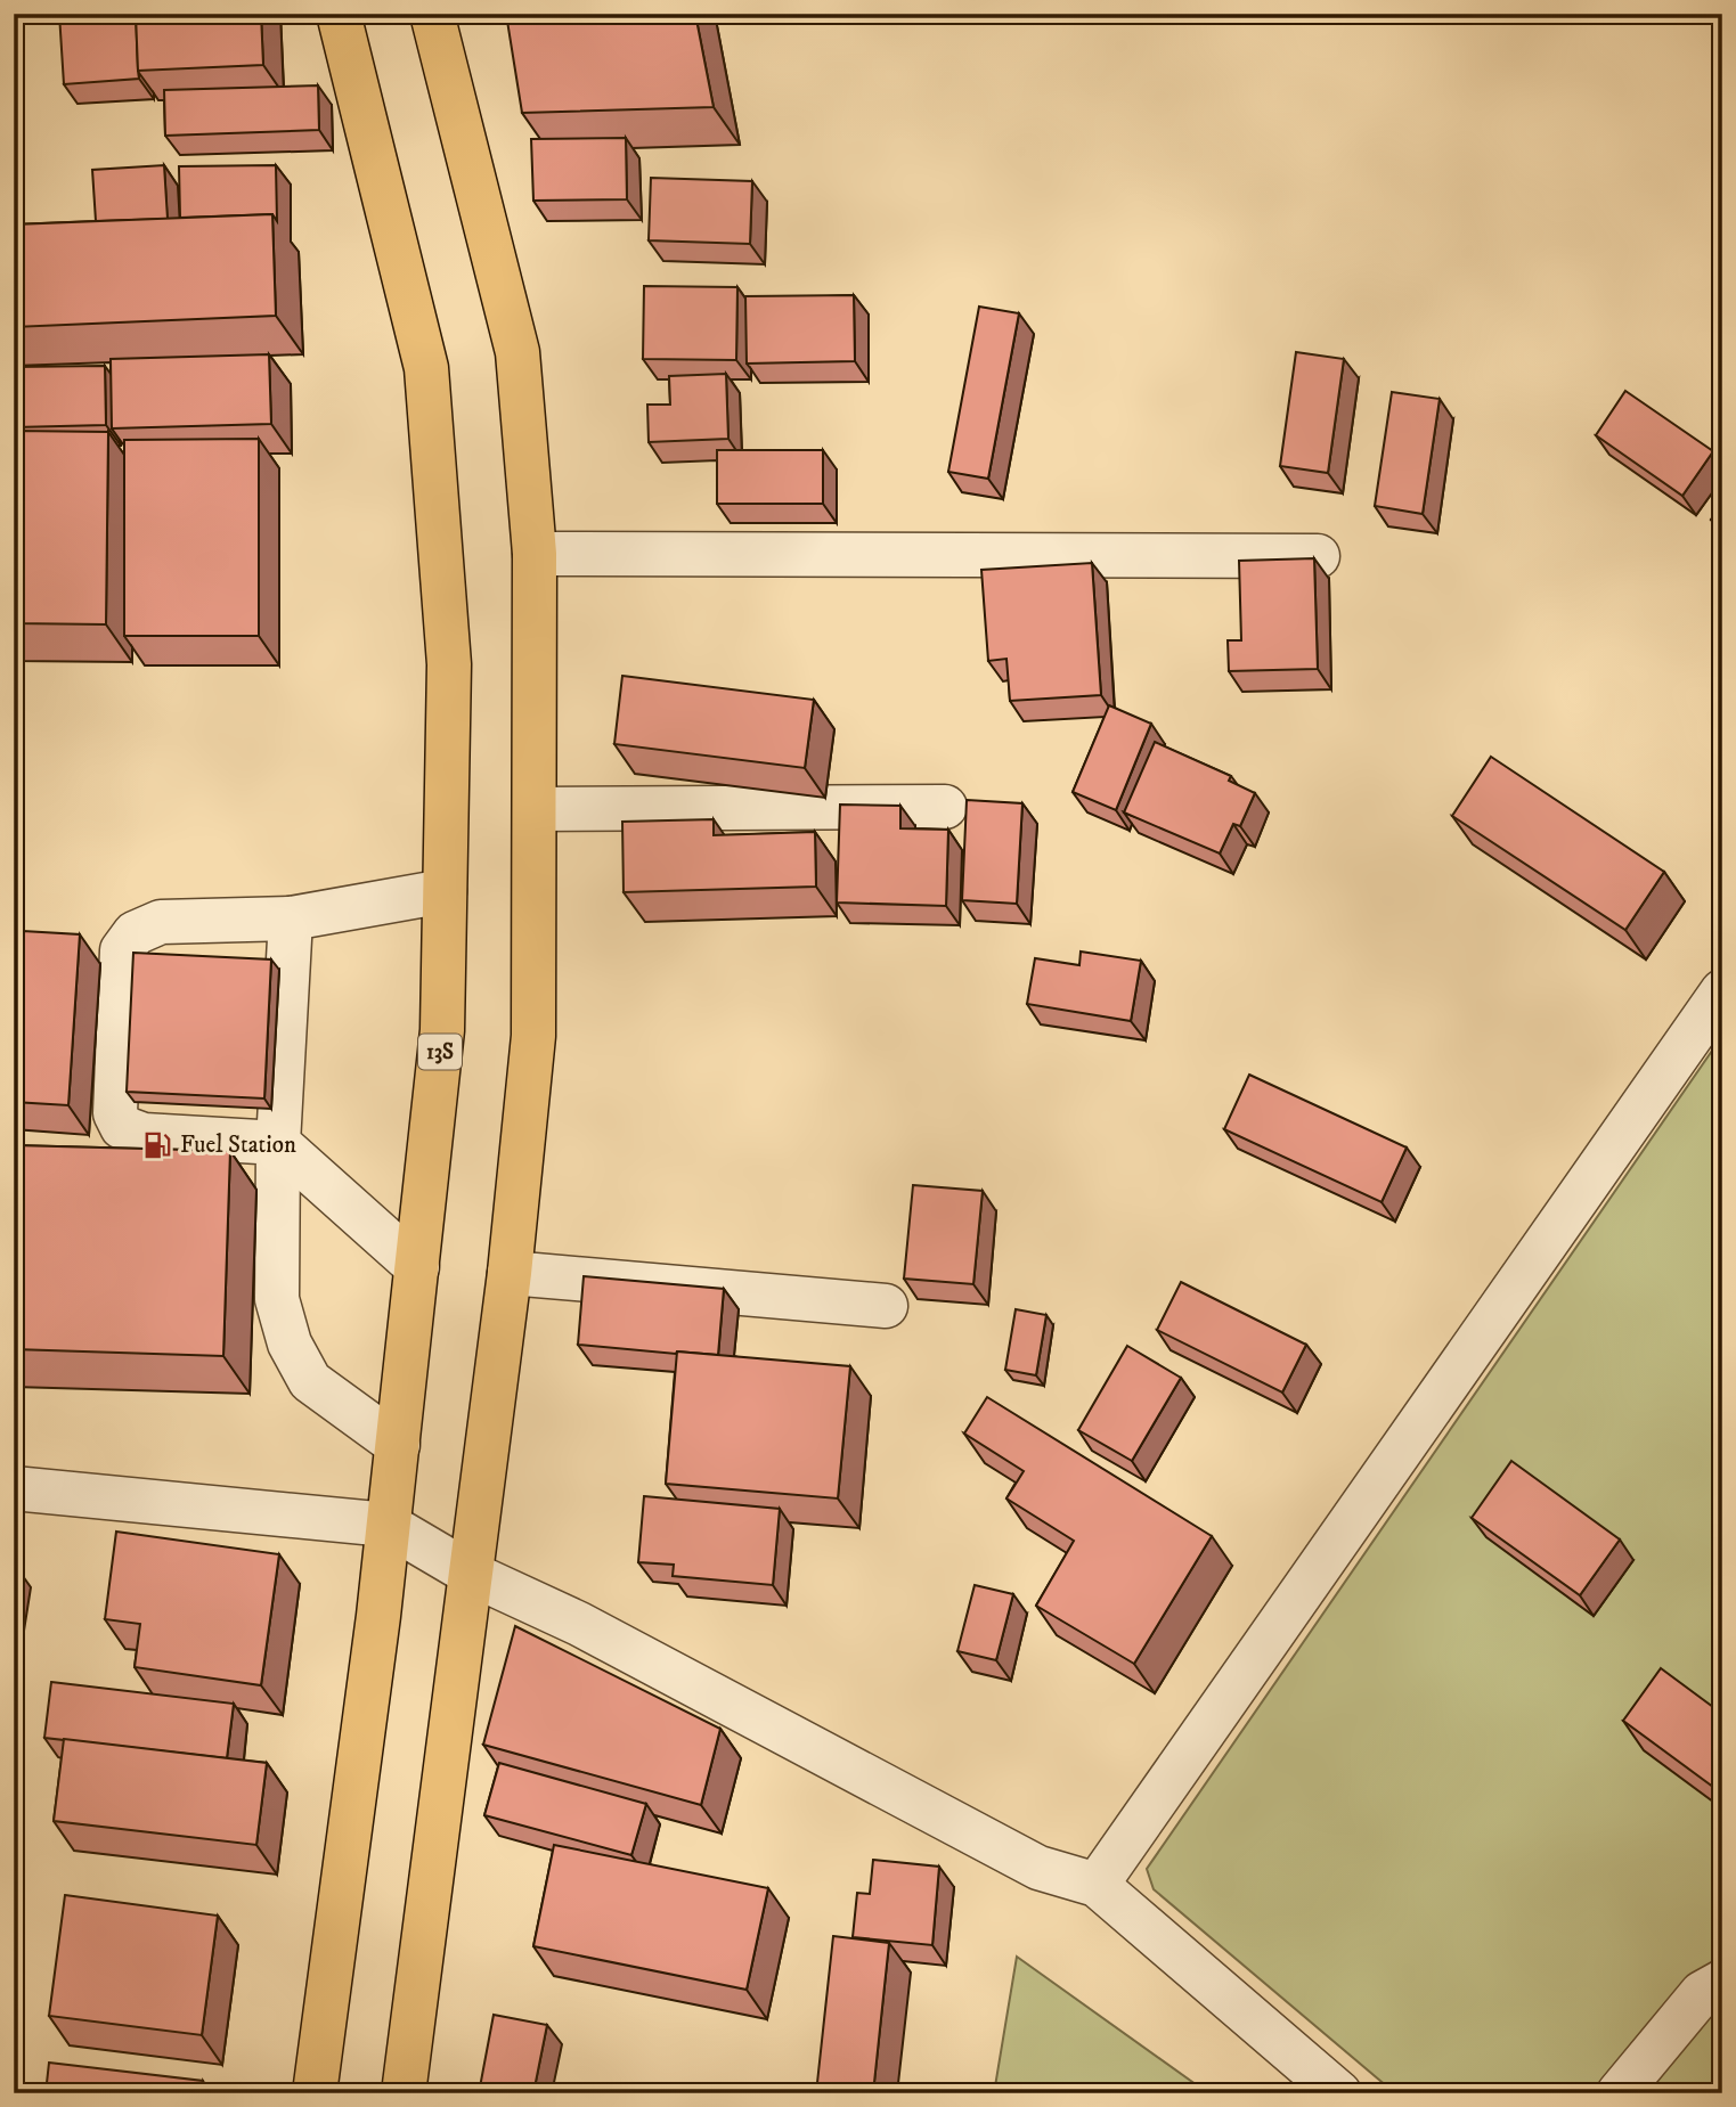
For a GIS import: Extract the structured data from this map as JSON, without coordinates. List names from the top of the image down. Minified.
{"streets":{"highway":["13S"]},"places":{"fuel station":["Fuel Station"]}}
